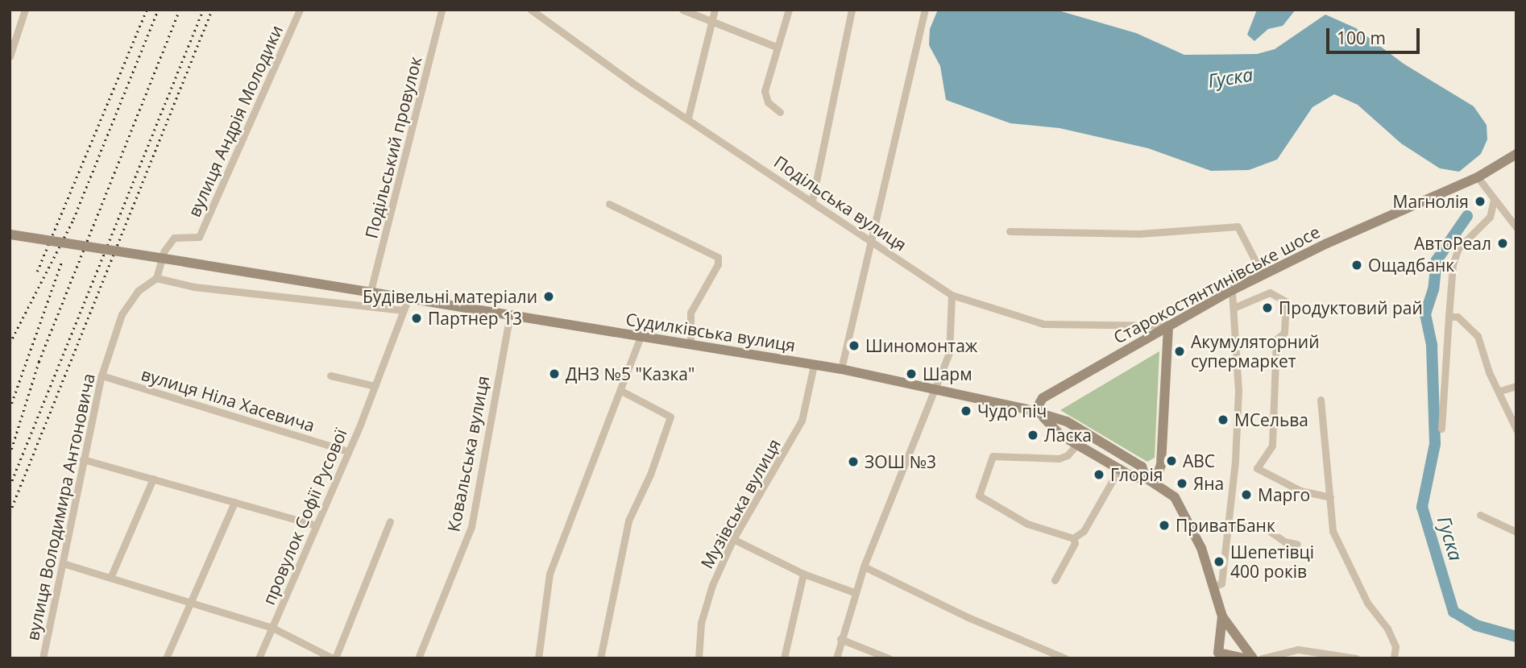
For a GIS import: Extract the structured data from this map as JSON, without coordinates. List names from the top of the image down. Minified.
{"streets":{"main road":["Старокостянтинівське шосе","Судилківська вулиця"],"street":["вулиця Андрія Молодики","Подільський провулок","Подільська вулиця","вулиця Ніла Хасевича","Ковальська вулиця","Музівська вулиця","вулиця Володимира Антоновича","провулок Софії Русової"]},"crossings":[["вулиця Андрія Молодики","вулиця Володимира Антоновича"],["Подільський провулок","Судилківська вулиця"],["Подільська вулиця","Старокостянтинівське шосе"],["Старокостянтинівське шосе","Судилківська вулиця"],["Судилківська вулиця","Ковальська вулиця"],["Судилківська вулиця","Музівська вулиця"],["Судилківська вулиця","провулок Софії Русової"],["вулиця Ніла Хасевича","вулиця Володимира Антоновича"],["вулиця Ніла Хасевича","провулок Софії Русової"]],"water":["Гуска"],"places":["Магнолія","АвтоРеал","Ощадбанк","Будівельні матеріали","Продуктовий рай","Партнер 13","Шиномонтаж","Акумуляторний супермаркет","ДНЗ №5 \"Казка\"","Шарм","Чудо піч","МСельва","Ласка","АВС","ЗОШ №3","Глорія","Яна","Марго","ПриватБанк","Шепетівці 400 років"],"scale_bar":"100 m"}
